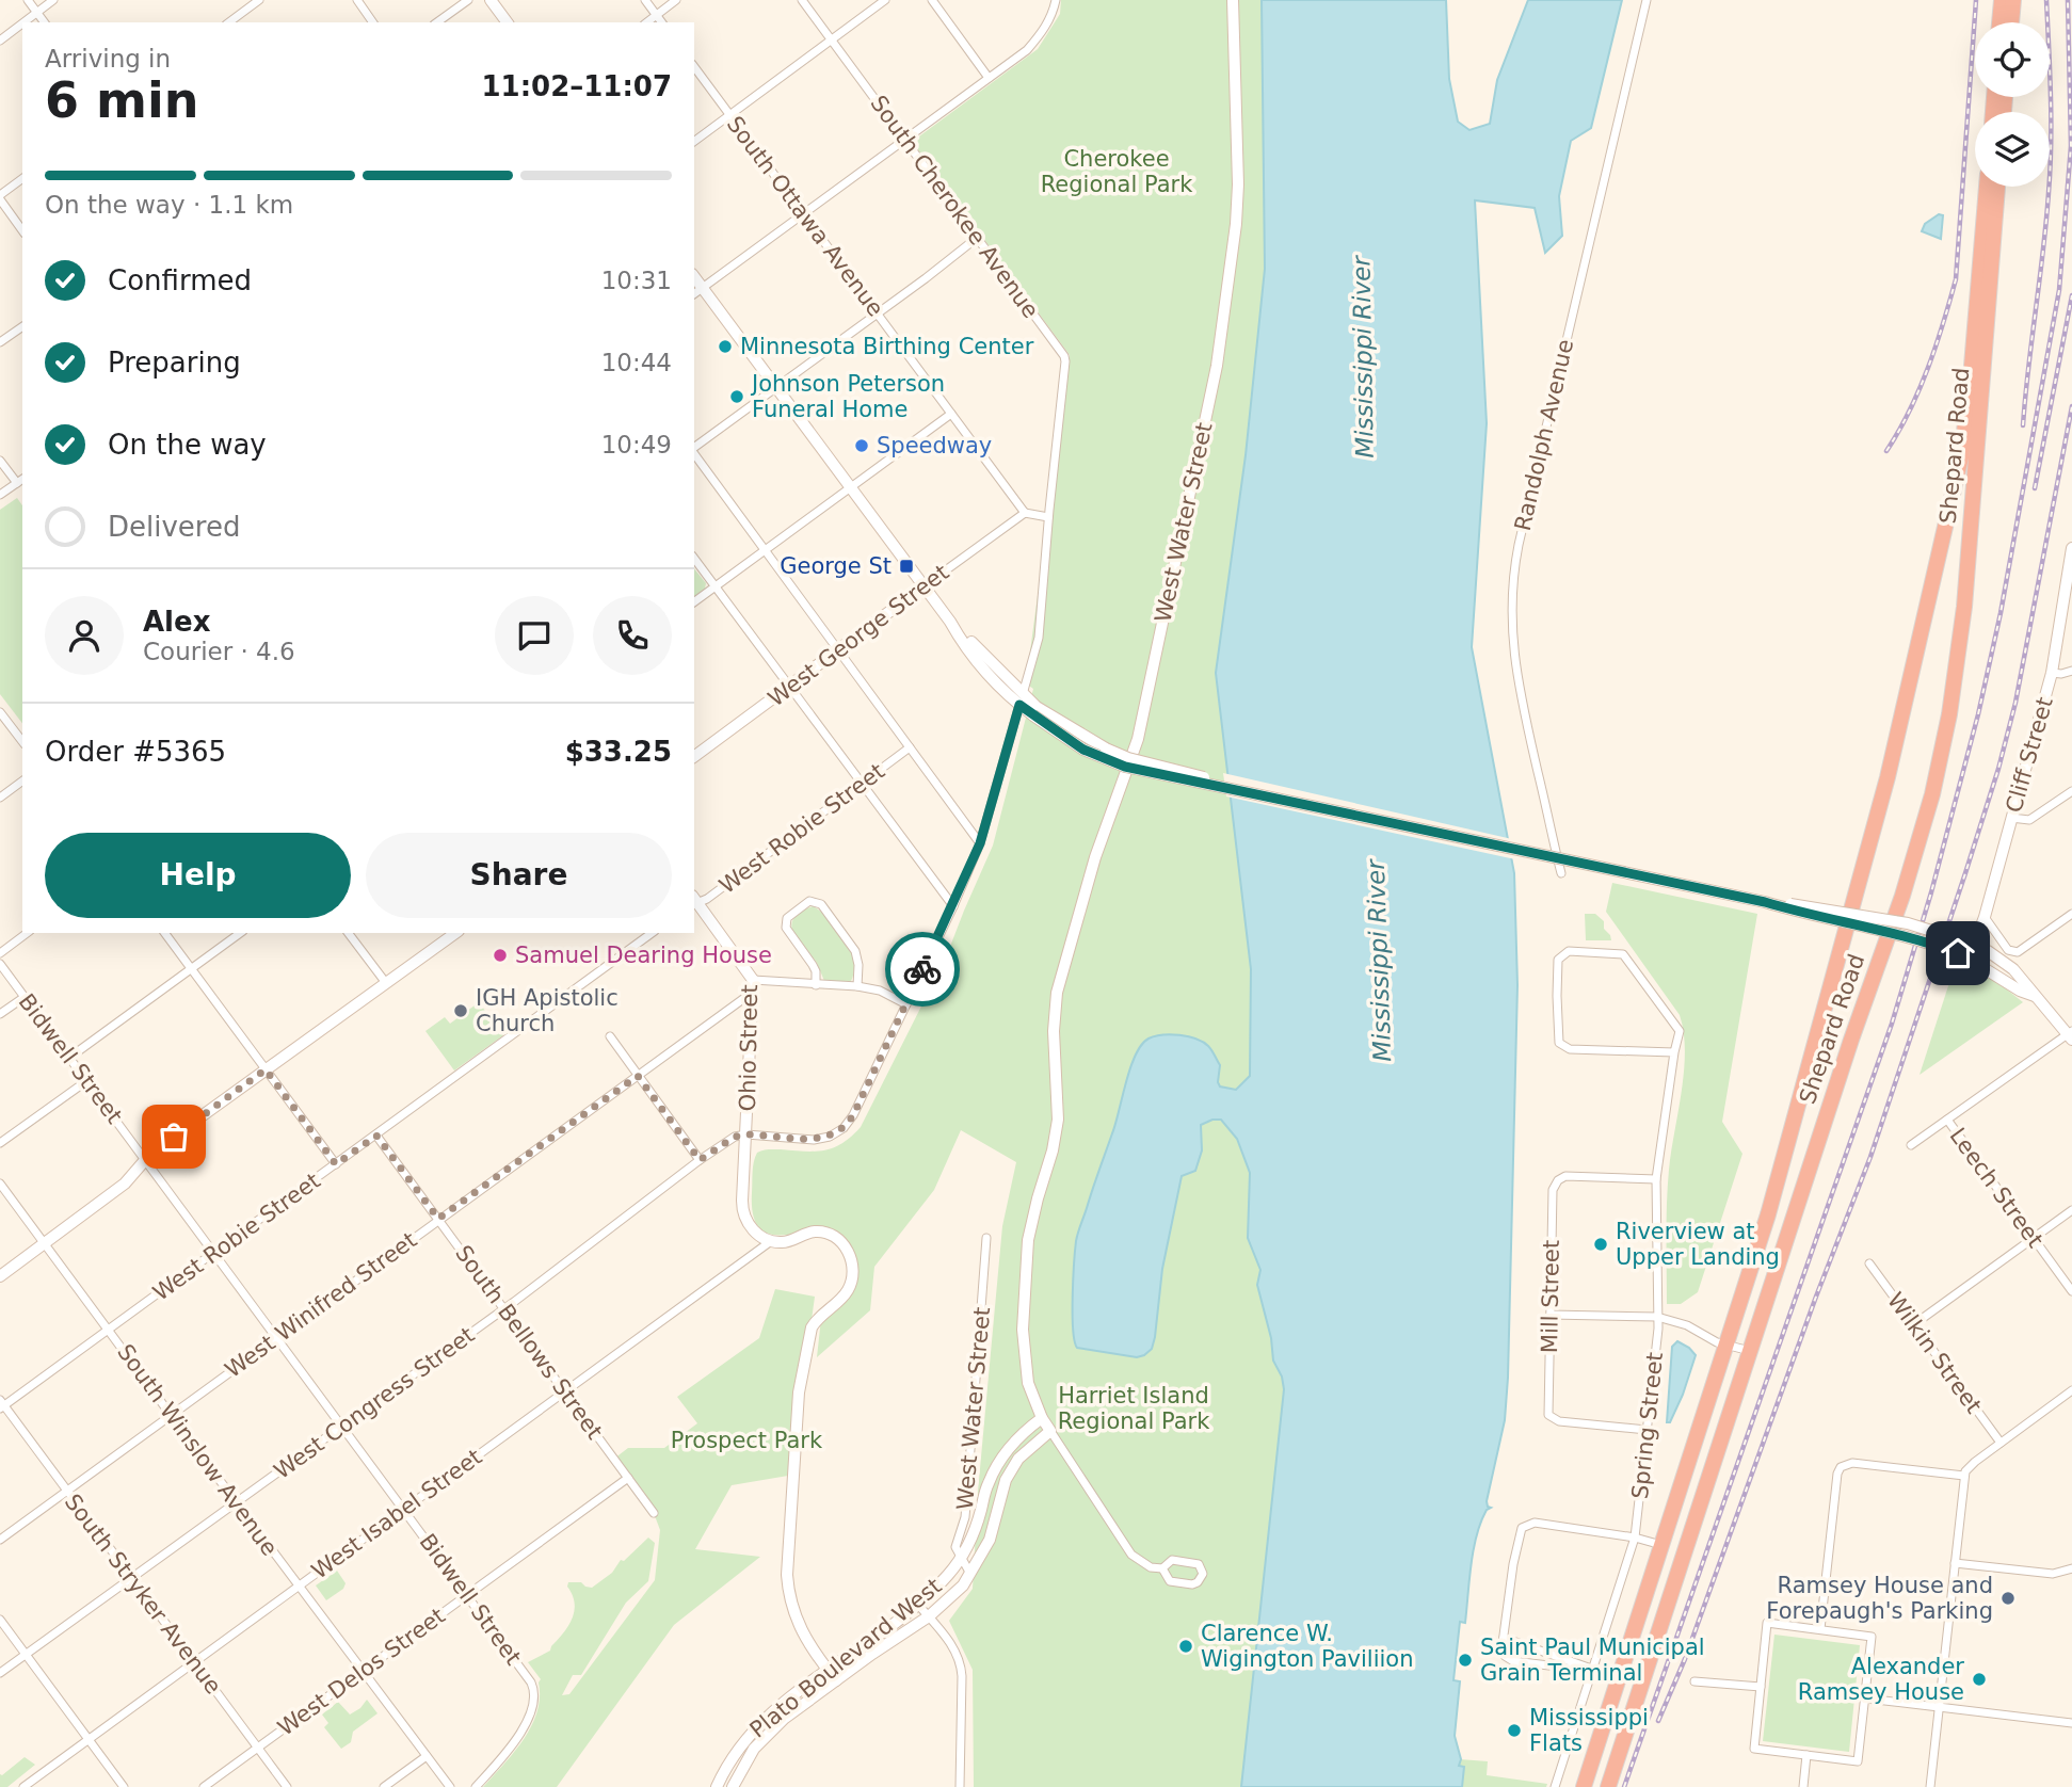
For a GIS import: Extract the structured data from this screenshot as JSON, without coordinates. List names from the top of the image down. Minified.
{"streets":{"highway":["Shepard Road"],"street":["South Cherokee Avenue","South Ottawa Avenue","Randolph Avenue","West Water Street","West George Street","Cliff Street","West Robie Street","Ohio Street","Bidwell Street","Leech Street","Mill Street","West Winifred Street","South Bellows Street","Wilkin Street","West Congress Street","Spring Street","South Winslow Avenue","West Isabel Street","South Stryker Avenue","Plato Boulevard West","West Delos Street"]},"crossings":[["South Cherokee Avenue","Ohio Street"],["South Cherokee Avenue","West Congress Street"],["South Ottawa Avenue","West George Street"],["West Water Street","Plato Boulevard West"],["West Robie Street","Ohio Street"],["West Robie Street","Bidwell Street"],["West Robie Street","South Bellows Street"],["West Robie Street","South Winslow Avenue"],["West Robie Street","South Stryker Avenue"],["Ohio Street","West Winifred Street"],["Ohio Street","West Congress Street"],["Ohio Street","West Isabel Street"],["Bidwell Street","West Winifred Street"],["Bidwell Street","West Congress Street"],["Bidwell Street","West Isabel Street"],["Bidwell Street","West Delos Street"],["Mill Street","Spring Street"],["West Winifred Street","South Bellows Street"],["West Winifred Street","South Winslow Avenue"],["West Winifred Street","South Stryker Avenue"],["South Bellows Street","West Congress Street"],["South Bellows Street","West Isabel Street"],["South Bellows Street","West Delos Street"],["West Congress Street","South Winslow Avenue"],["West Congress Street","South Stryker Avenue"],["South Winslow Avenue","West Isabel Street"],["South Winslow Avenue","West Delos Street"],["West Isabel Street","South Stryker Avenue"],["South Stryker Avenue","West Delos Street"]],"water":["Mississippi River"],"parks":["Cherokee Regional Park","Harriet Island Regional Park","Prospect Park"],"places":{"other":["Minnesota Birthing Center","Johnson Peterson Funeral Home","Speedway","Samuel Dearing House","IGH Apistolic Church","Riverview at Upper Landing","Ramsey House and Forepaugh's Parking","Clarence W. Wigington Paviliion","Saint Paul Municipal Grain Terminal","Alexander Ramsey House","Mississippi Flats"],"transit":["George St"]},"page":{"heading":["6 min","Arriving in","11:02–11:07"],"panel":["Alex","Courier · 4.6","Order #5365","$33.25"],"bar":"On the way · 1.1 km","list":[["Confirmed","10:31"],["Preparing","10:44"],["On the way","10:49"],"Delivered"],"buttons":["Help","Share"]}}
